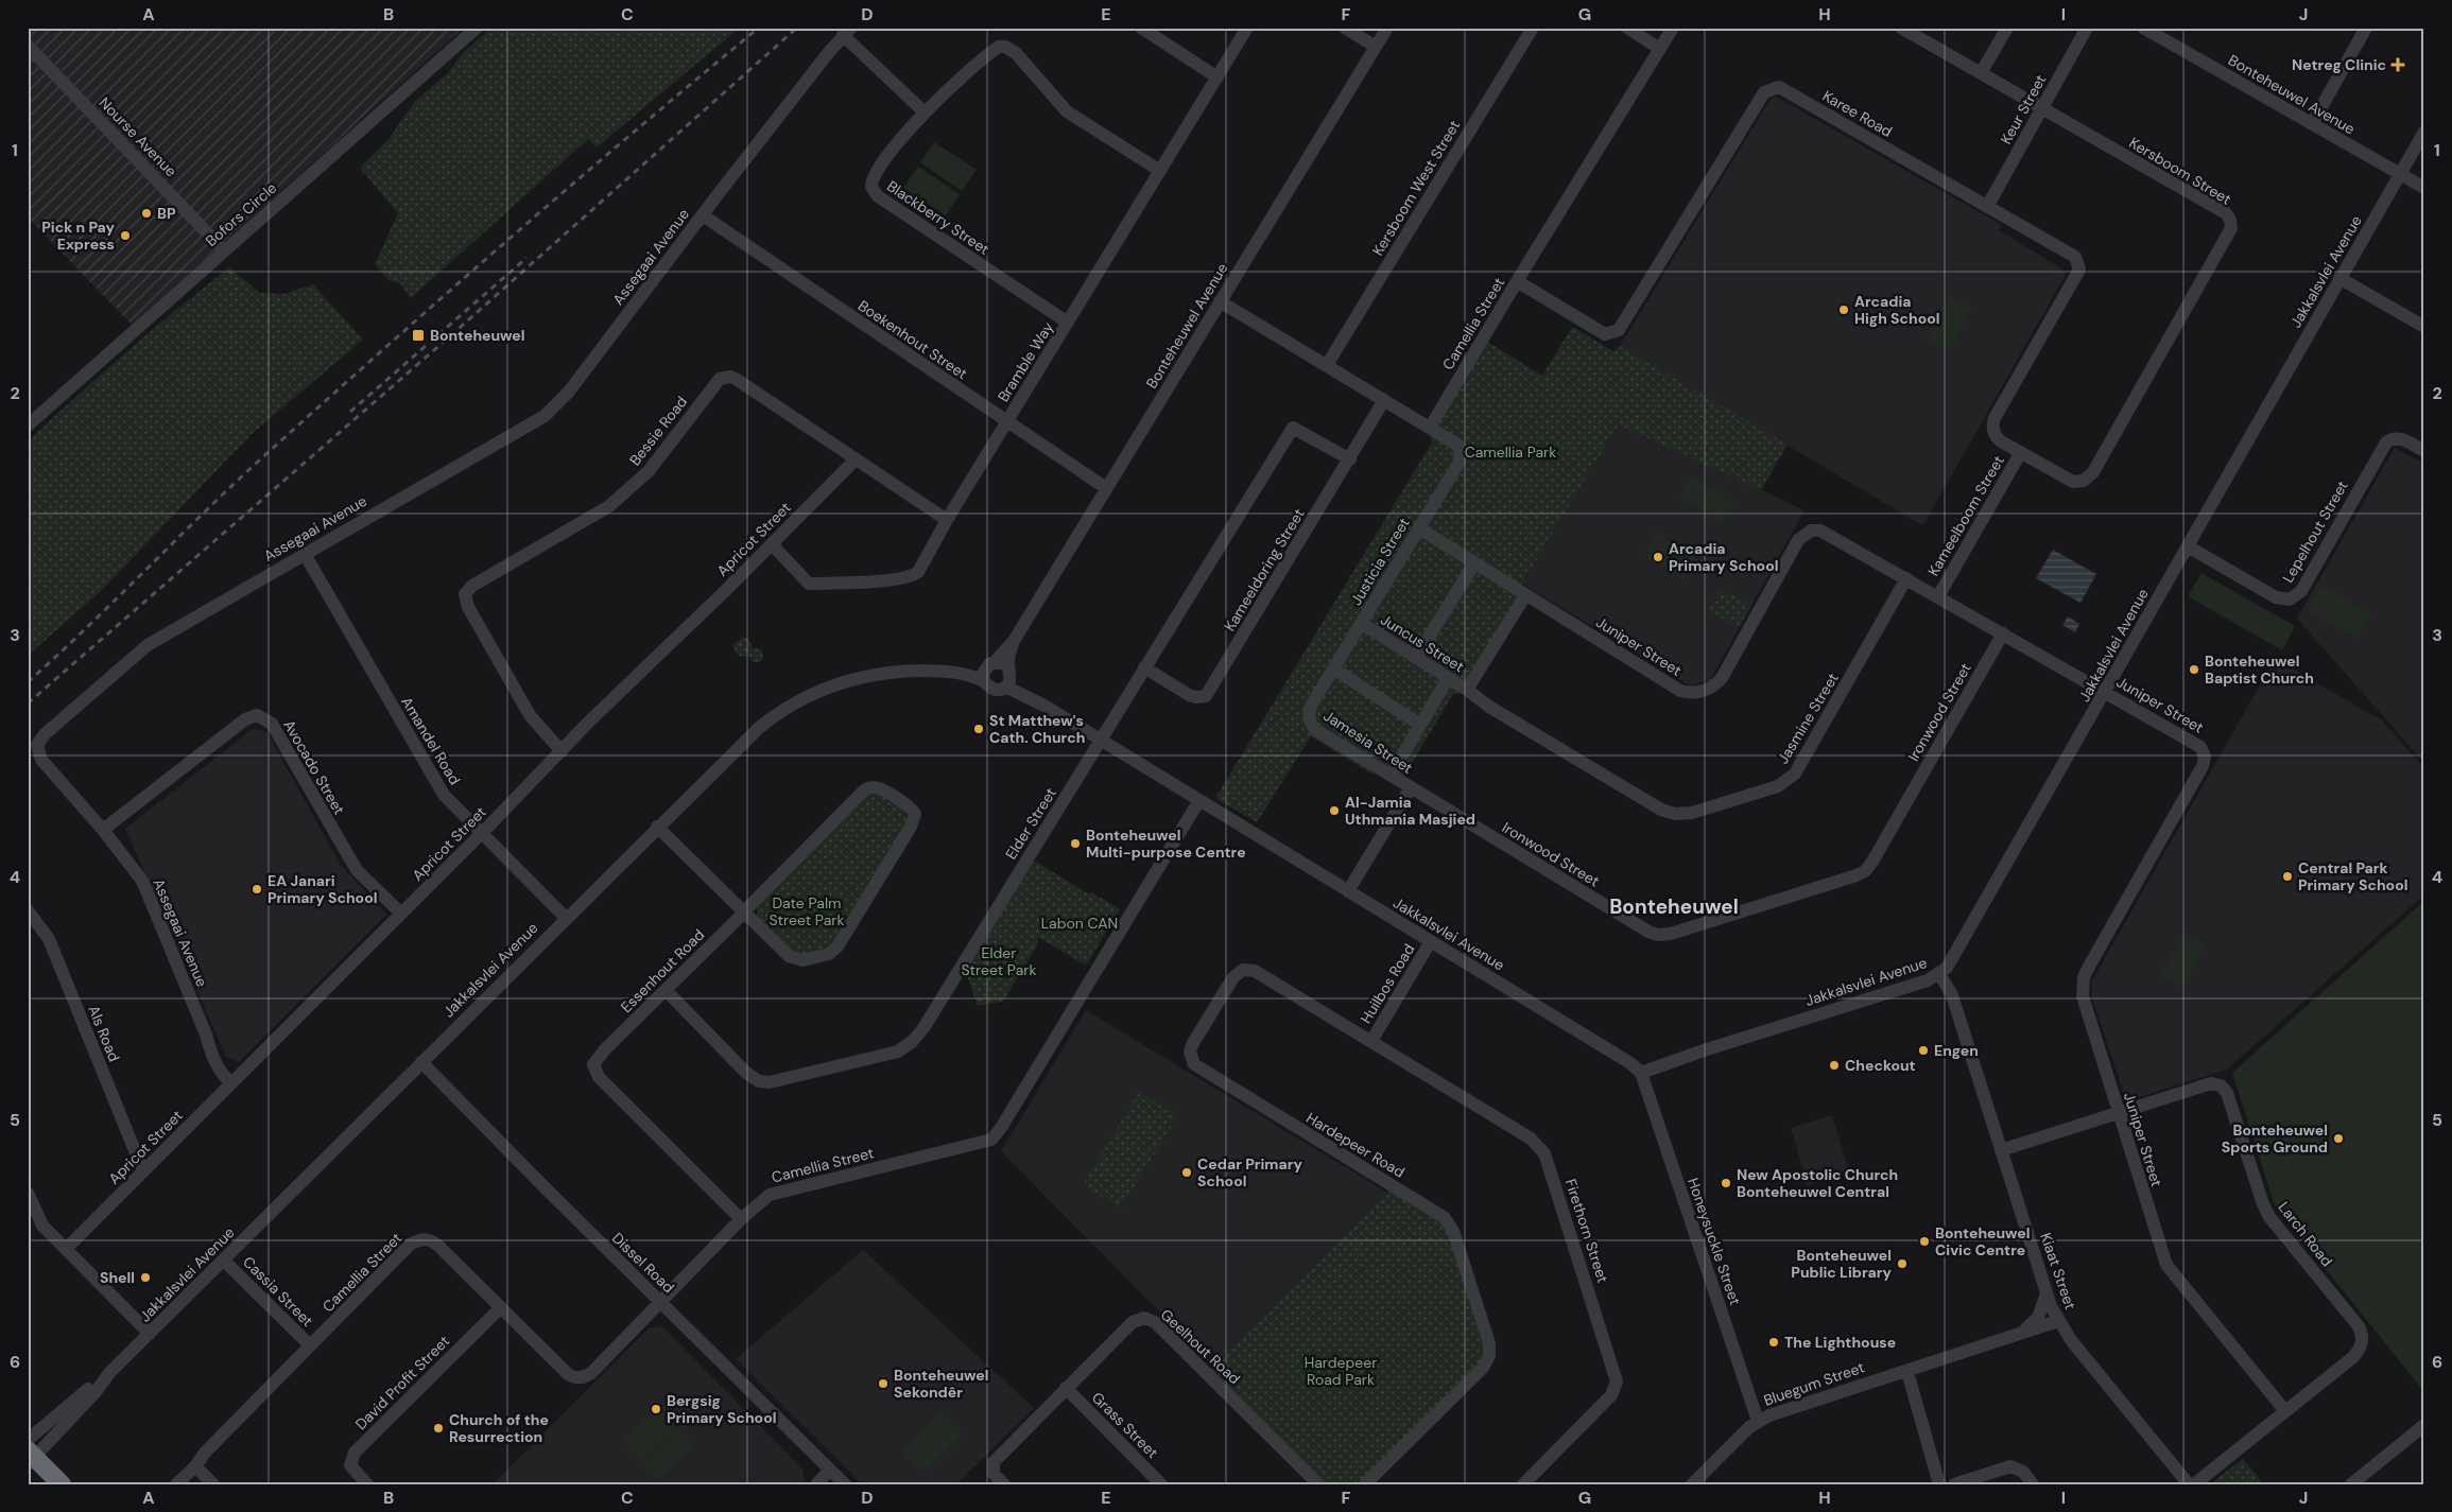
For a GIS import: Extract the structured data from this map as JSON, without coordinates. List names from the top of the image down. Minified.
{"streets":{"street":["Bonteheuwel Avenue","Keur Street","Karee Road","Nourse Avenue","Kersboom Street","Kersboom West Street","Bofors Circle","Blackberry Street","Assegaai Avenue","Jakkalsvlei Avenue","Camellia Street","Boekenhout Street","Bramble Way","Bessie Road","Kameelboom Street","Lepelhout Street","Apricot Street","Justicia Street","Kameeldoring Street","Juncus Street","Juniper Street","Ironwood Street","Jasmine Street","Amandel Road","Jamesia Street","Avocado Street","Elder Street","Essenhout Road","Huilbos Road","Als Road","Hardepeer Road","Firethorn Street","Larch Road","Honeysuckle Street","Dissel Road","Kiaat Street","Cassia Street","Geelhout Road","David Profit Street","Bluegum Street","Grass Street"]},"crossings":[["Bonteheuwel Avenue","Jakkalsvlei Avenue"],["Bonteheuwel Avenue","Boekenhout Street"],["Keur Street","Karee Road"],["Keur Street","Kersboom Street"],["Karee Road","Kersboom Street"],["Karee Road","Camellia Street"],["Karee Road","Kameelboom Street"],["Nourse Avenue","Bofors Circle"],["Kersboom Street","Kameelboom Street"],["Blackberry Street","Bramble Way"],["Assegaai Avenue","Boekenhout Street"],["Assegaai Avenue","Apricot Street"],["Assegaai Avenue","Amandel Road"],["Assegaai Avenue","Avocado Street"],["Jakkalsvlei Avenue","Camellia Street"],["Jakkalsvlei Avenue","Lepelhout Street"],["Jakkalsvlei Avenue","Juniper Street"],["Jakkalsvlei Avenue","Amandel Road"],["Jakkalsvlei Avenue","Elder Street"],["Jakkalsvlei Avenue","Huilbos Road"],["Jakkalsvlei Avenue","Honeysuckle Street"],["Jakkalsvlei Avenue","Dissel Road"],["Jakkalsvlei Avenue","Kiaat Street"],["Jakkalsvlei Avenue","Cassia Street"],["Camellia Street","Justicia Street"],["Camellia Street","Essenhout Road"],["Camellia Street","Dissel Road"],["Camellia Street","Cassia Street"],["Camellia Street","David Profit Street"],["Boekenhout Street","Bramble Way"],["Bramble Way","Bessie Road"],["Bramble Way","Apricot Street"],["Bessie Road","Apricot Street"],["Kameelboom Street","Juniper Street"],["Apricot Street","Amandel Road"],["Apricot Street","Avocado Street"],["Apricot Street","Als Road"],["Justicia Street","Juncus Street"],["Justicia Street","Jamesia Street"],["Kameeldoring Street","Elder Street"],["Juncus Street","Jasmine Street"],["Juniper Street","Ironwood Street"],["Juniper Street","Jasmine Street"],["Juniper Street","Larch Road"],["Ironwood Street","Jamesia Street"],["Elder Street","Essenhout Road"],["Huilbos Road","Hardepeer Road"],["Huilbos Road","Firethorn Street"],["Hardepeer Road","Firethorn Street"],["Larch Road","Kiaat Street"],["Honeysuckle Street","Bluegum Street"],["Kiaat Street","Bluegum Street"],["Geelhout Road","Grass Street"]],"districts":["Bonteheuwel"],"parks":["Camellia Park","Date Palm Street Park","Labon CAN","Elder Street Park","Hardepeer Road Park"],"places":{"health":["Netreg Clinic"],"other":["BP","Pick n Pay Express","Arcadia High School","Arcadia Primary School","Bonteheuwel Baptist Church","St Matthew's Cath. Church","Al-Jamia Uthmania Masjied","Bonteheuwel Multi-purpose Centre","Central Park Primary School","EA Janari Primary School","Engen","Checkout","Bonteheuwel Sports Ground","Cedar Primary School","New Apostolic Church Bonteheuwel Central","Bonteheuwel Civic Centre","Bonteheuwel Public Library","Shell","The Lighthouse","Bonteheuwel Sekondêr","Bergsig Primary School","Church of the Resurrection"],"transit":["Bonteheuwel"]},"grid":{"columns":["A","B","C","D","E","F","G","H","I","J"],"rows":["1","2","3","4","5","6"]}}
